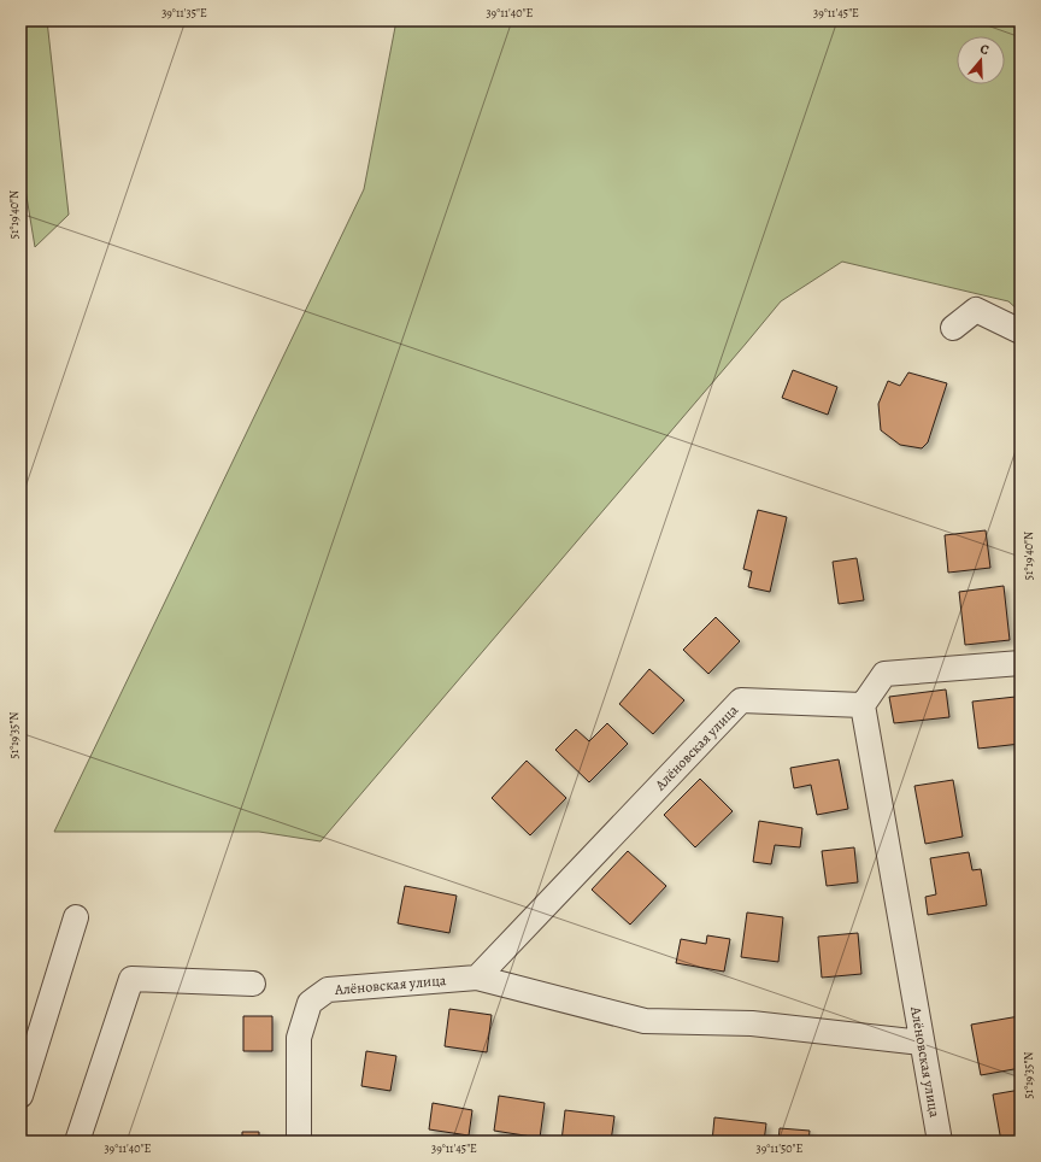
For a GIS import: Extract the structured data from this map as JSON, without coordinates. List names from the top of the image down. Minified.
{"streets":{"street":["Алёновская улица"]},"north":"top","coordinates":["39°11'35\"E","39°11'40\"E","39°11'45\"E","51°19'40\"N","51°19'35\"N","39°11'50\"E"]}
